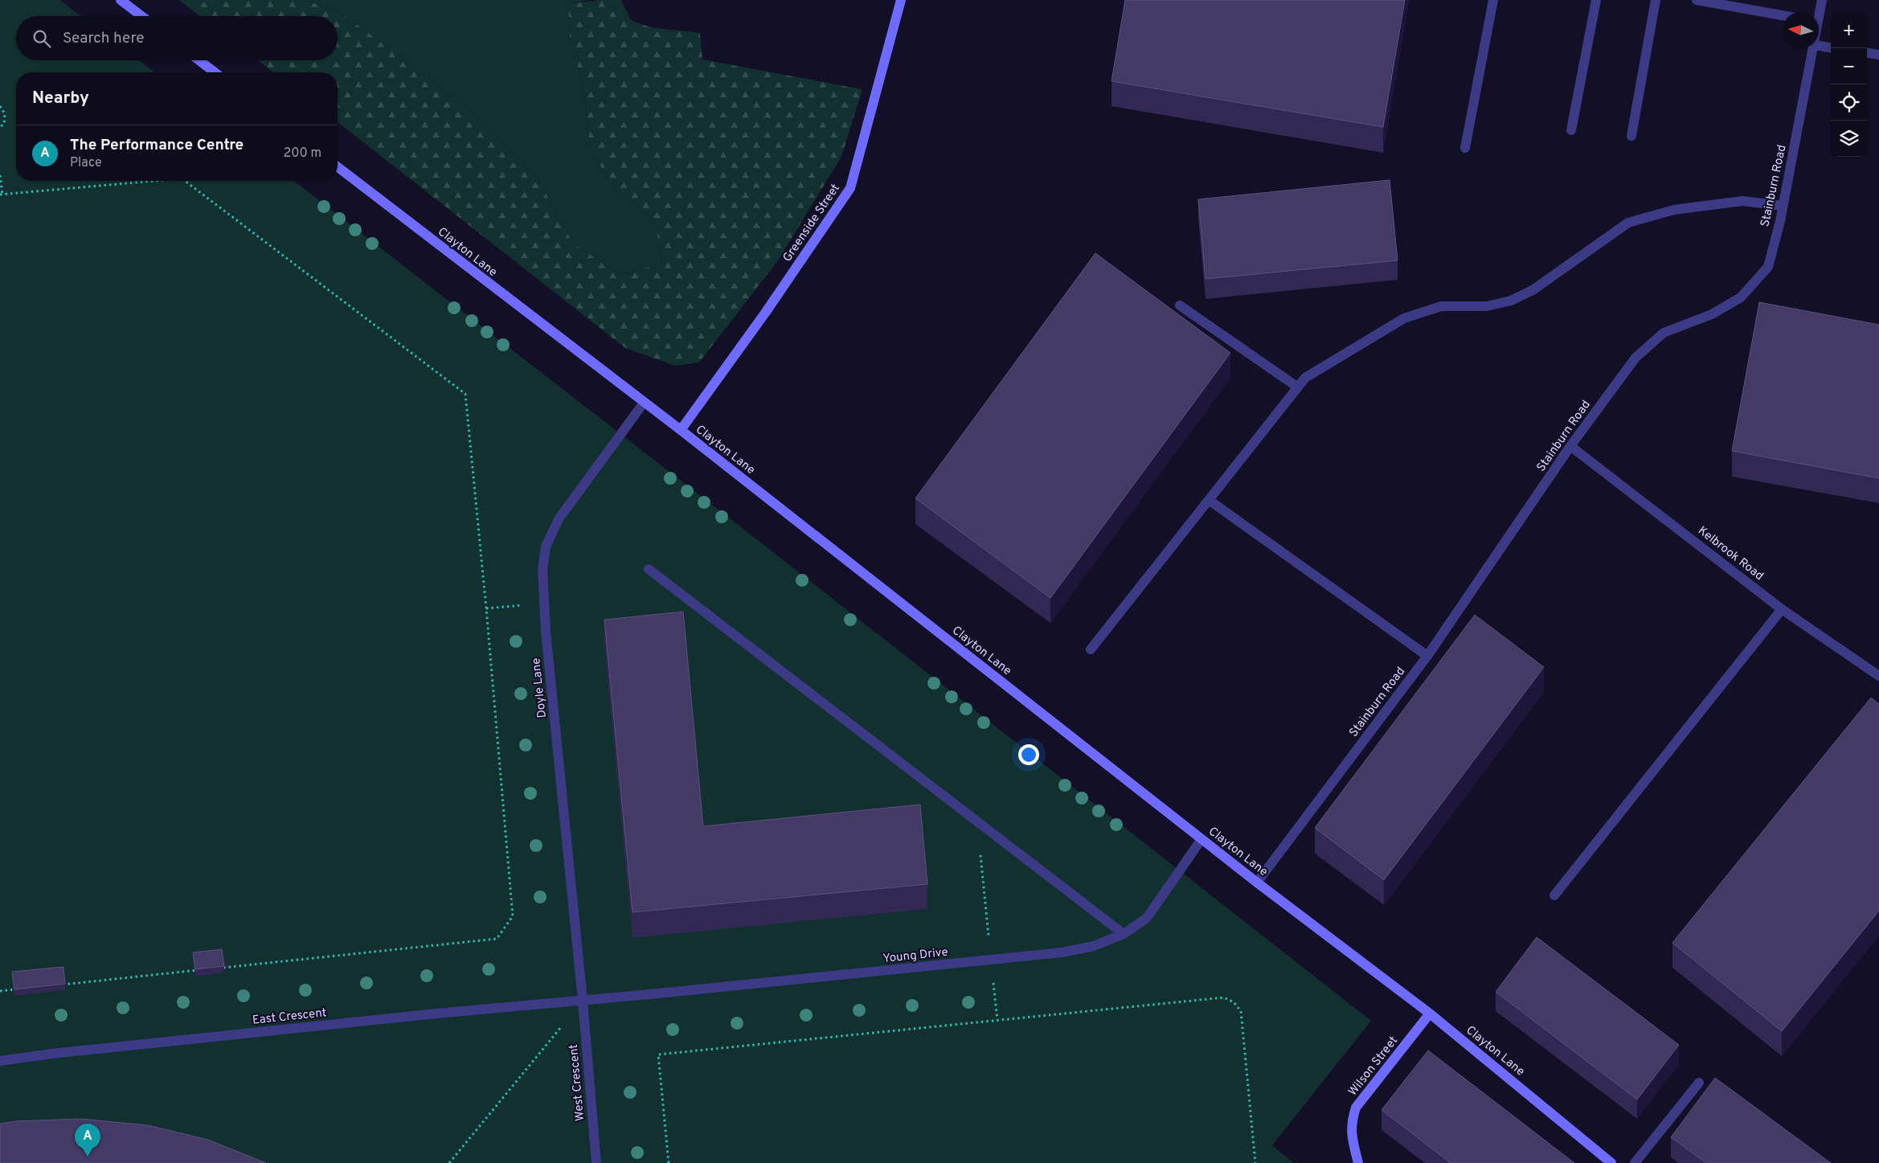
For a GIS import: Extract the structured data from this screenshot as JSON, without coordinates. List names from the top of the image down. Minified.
{"streets":{"street":["Stainburn Road","Greenside Street","Clayton Lane","Kelbrook Road","Doyle Lane","Young Drive","East Crescent","Wilson Street","West Crescent"]},"crossings":[["Stainburn Road","Clayton Lane"],["Stainburn Road","Kelbrook Road"],["Greenside Street","Clayton Lane"],["Clayton Lane","Doyle Lane"],["Clayton Lane","Young Drive"],["Clayton Lane","Wilson Street"],["Doyle Lane","Young Drive"],["Doyle Lane","East Crescent"],["Doyle Lane","West Crescent"],["Young Drive","East Crescent"],["Young Drive","West Crescent"],["East Crescent","West Crescent"]],"north":"left","page":{"map_buttons":["+","−"],"search":"Search here","heading":"Nearby","list":[{"mark":"A","name":"The Performance Centre","note":"Place","value":"200 m"}],"pins":"A"}}
